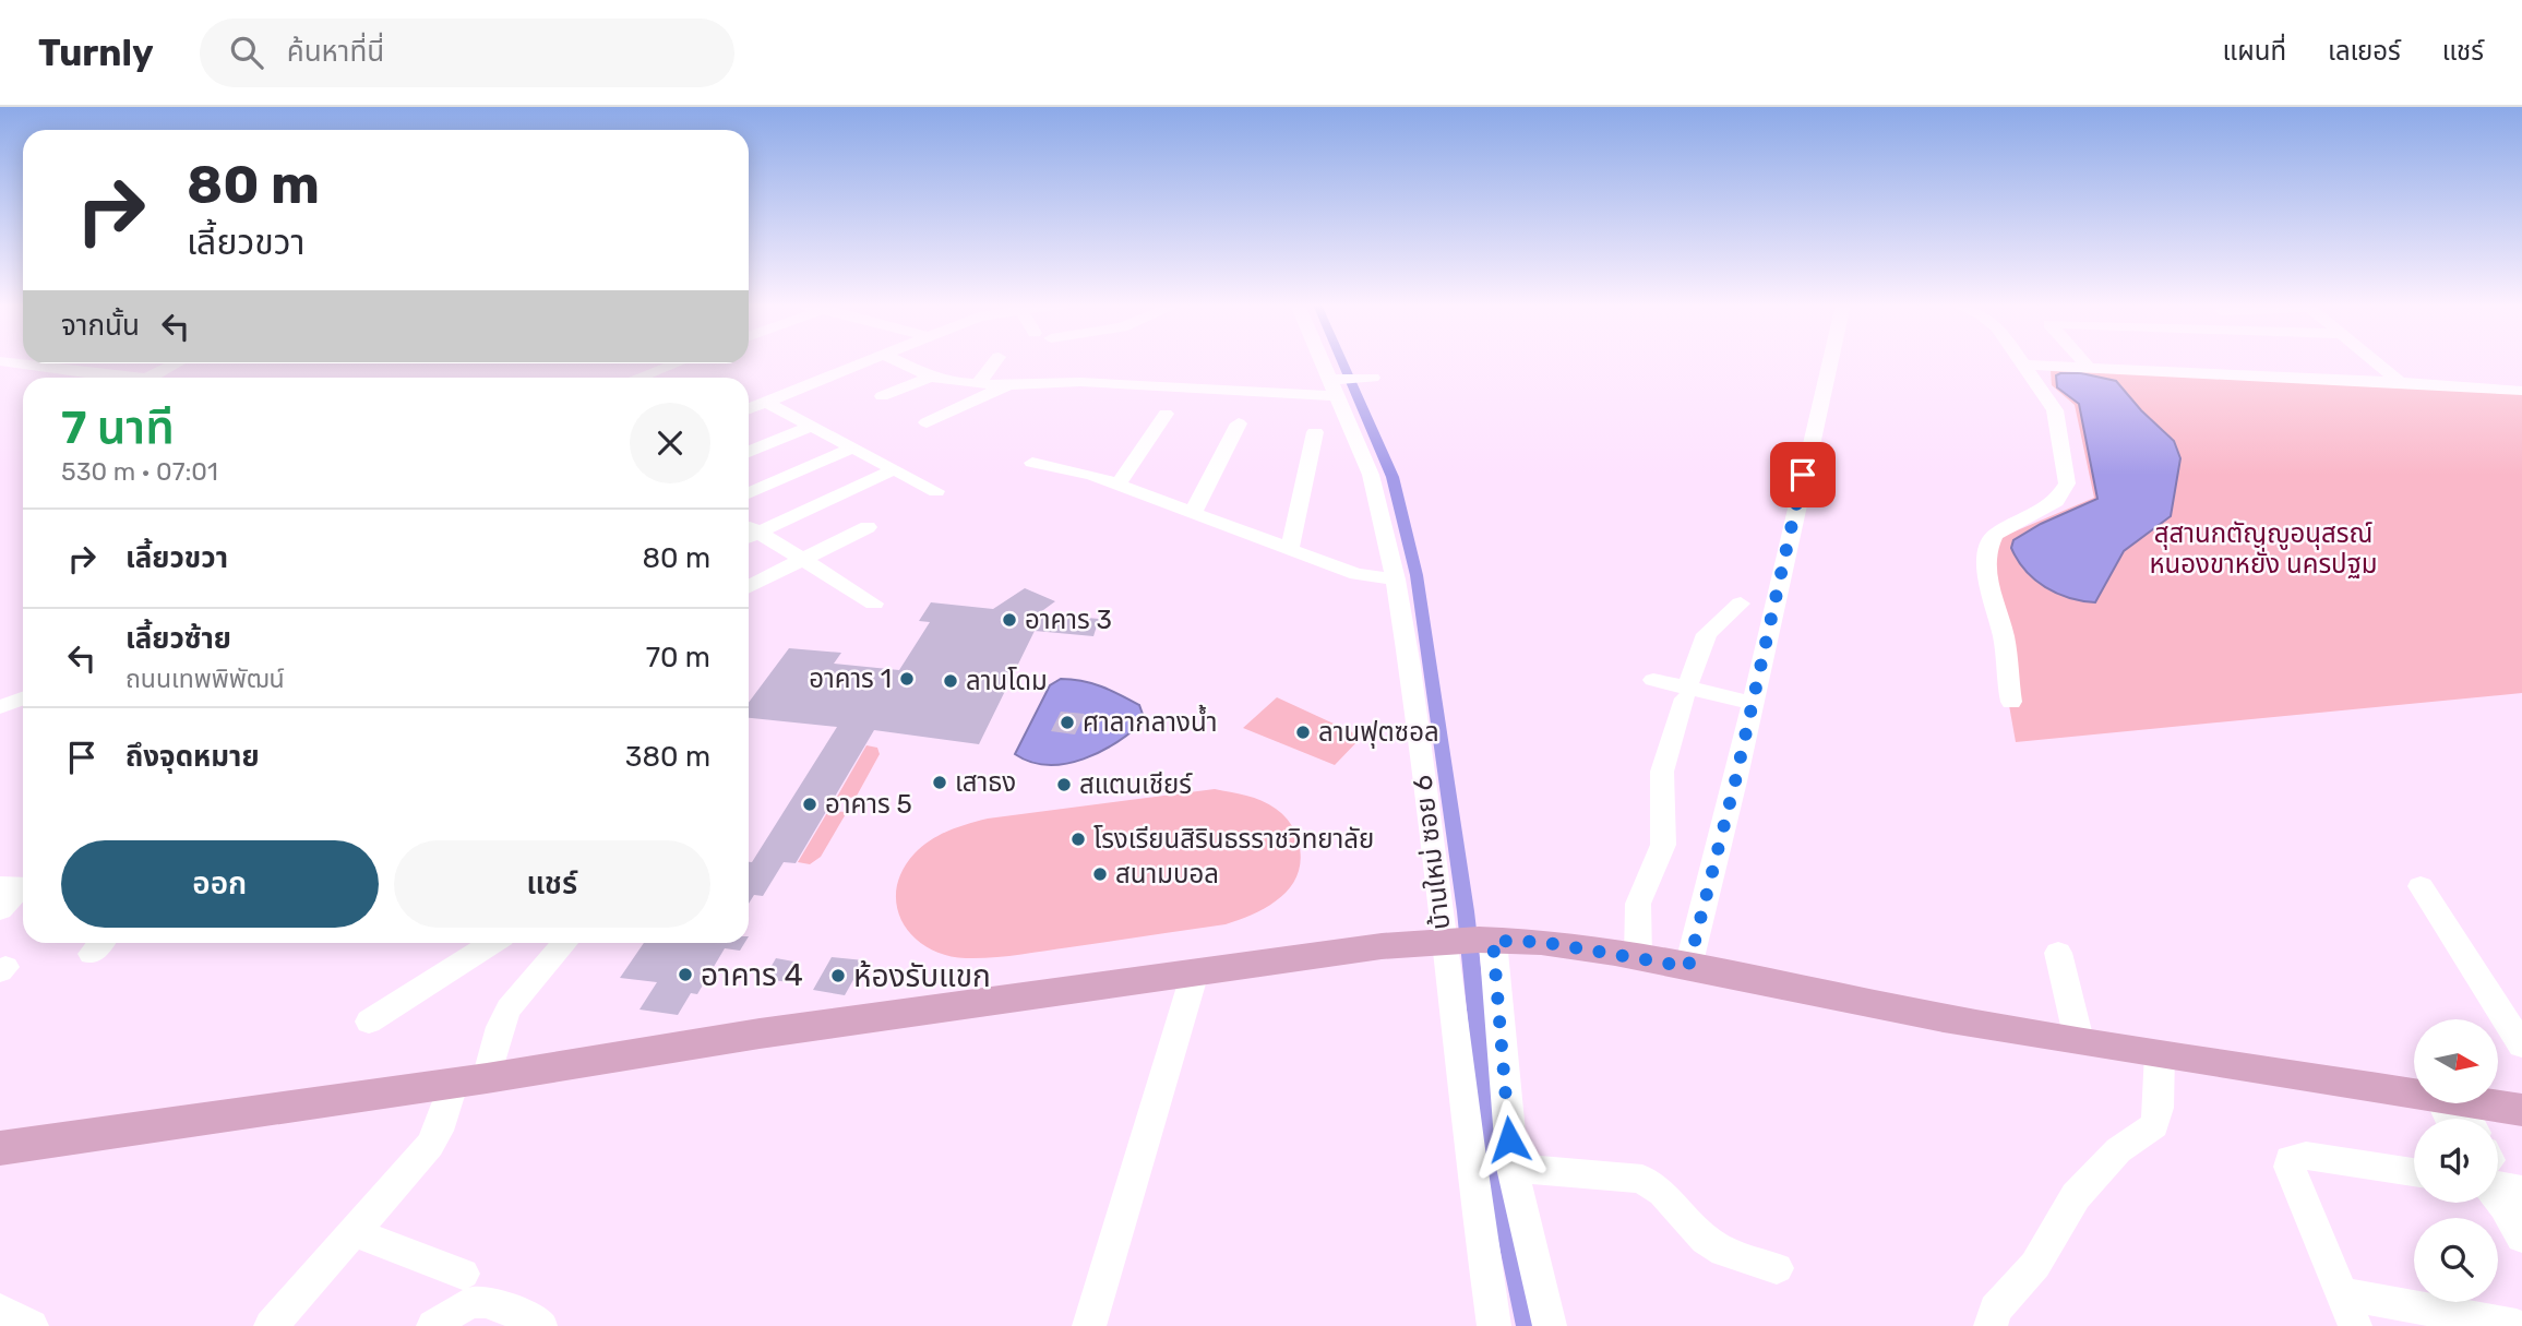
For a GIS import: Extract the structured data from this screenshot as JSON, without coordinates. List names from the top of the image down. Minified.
{"streets":{"street":["บ้านใหม่ ซอย 6"]},"parks":["สุสานกตัญญูอนุสรณ์ หนองขาหยั่ง นครปฐม"],"places":["อาคาร 3","อาคาร 1","ลานโดม","ศาลากลางน้ำ","ลานฟุตซอล","เสาธง","สแตนเชียร์","อาคาร 5","โรงเรียนสิรินธรราชวิทยาลัย","สนามบอล","อาคาร 4","ห้องรับแขก"],"north":"right","page":{"header":"Turnly","search":"ค้นหาที่นี่","nav":["แผนที่","เลเยอร์","แชร์"],"turn":["80 m","เลี้ยวขวา"],"then":"จากนั้น","heading":["7 นาที","530 m · 07:01"],"list":[{"name":"เลี้ยวขวา","value":"80 m"},{"name":"เลี้ยวซ้าย","note":"ถนนเทพพิพัฒน์","value":"70 m"},{"name":"ถึงจุดหมาย","value":"380 m"}],"buttons":["ออก","แชร์"]}}
